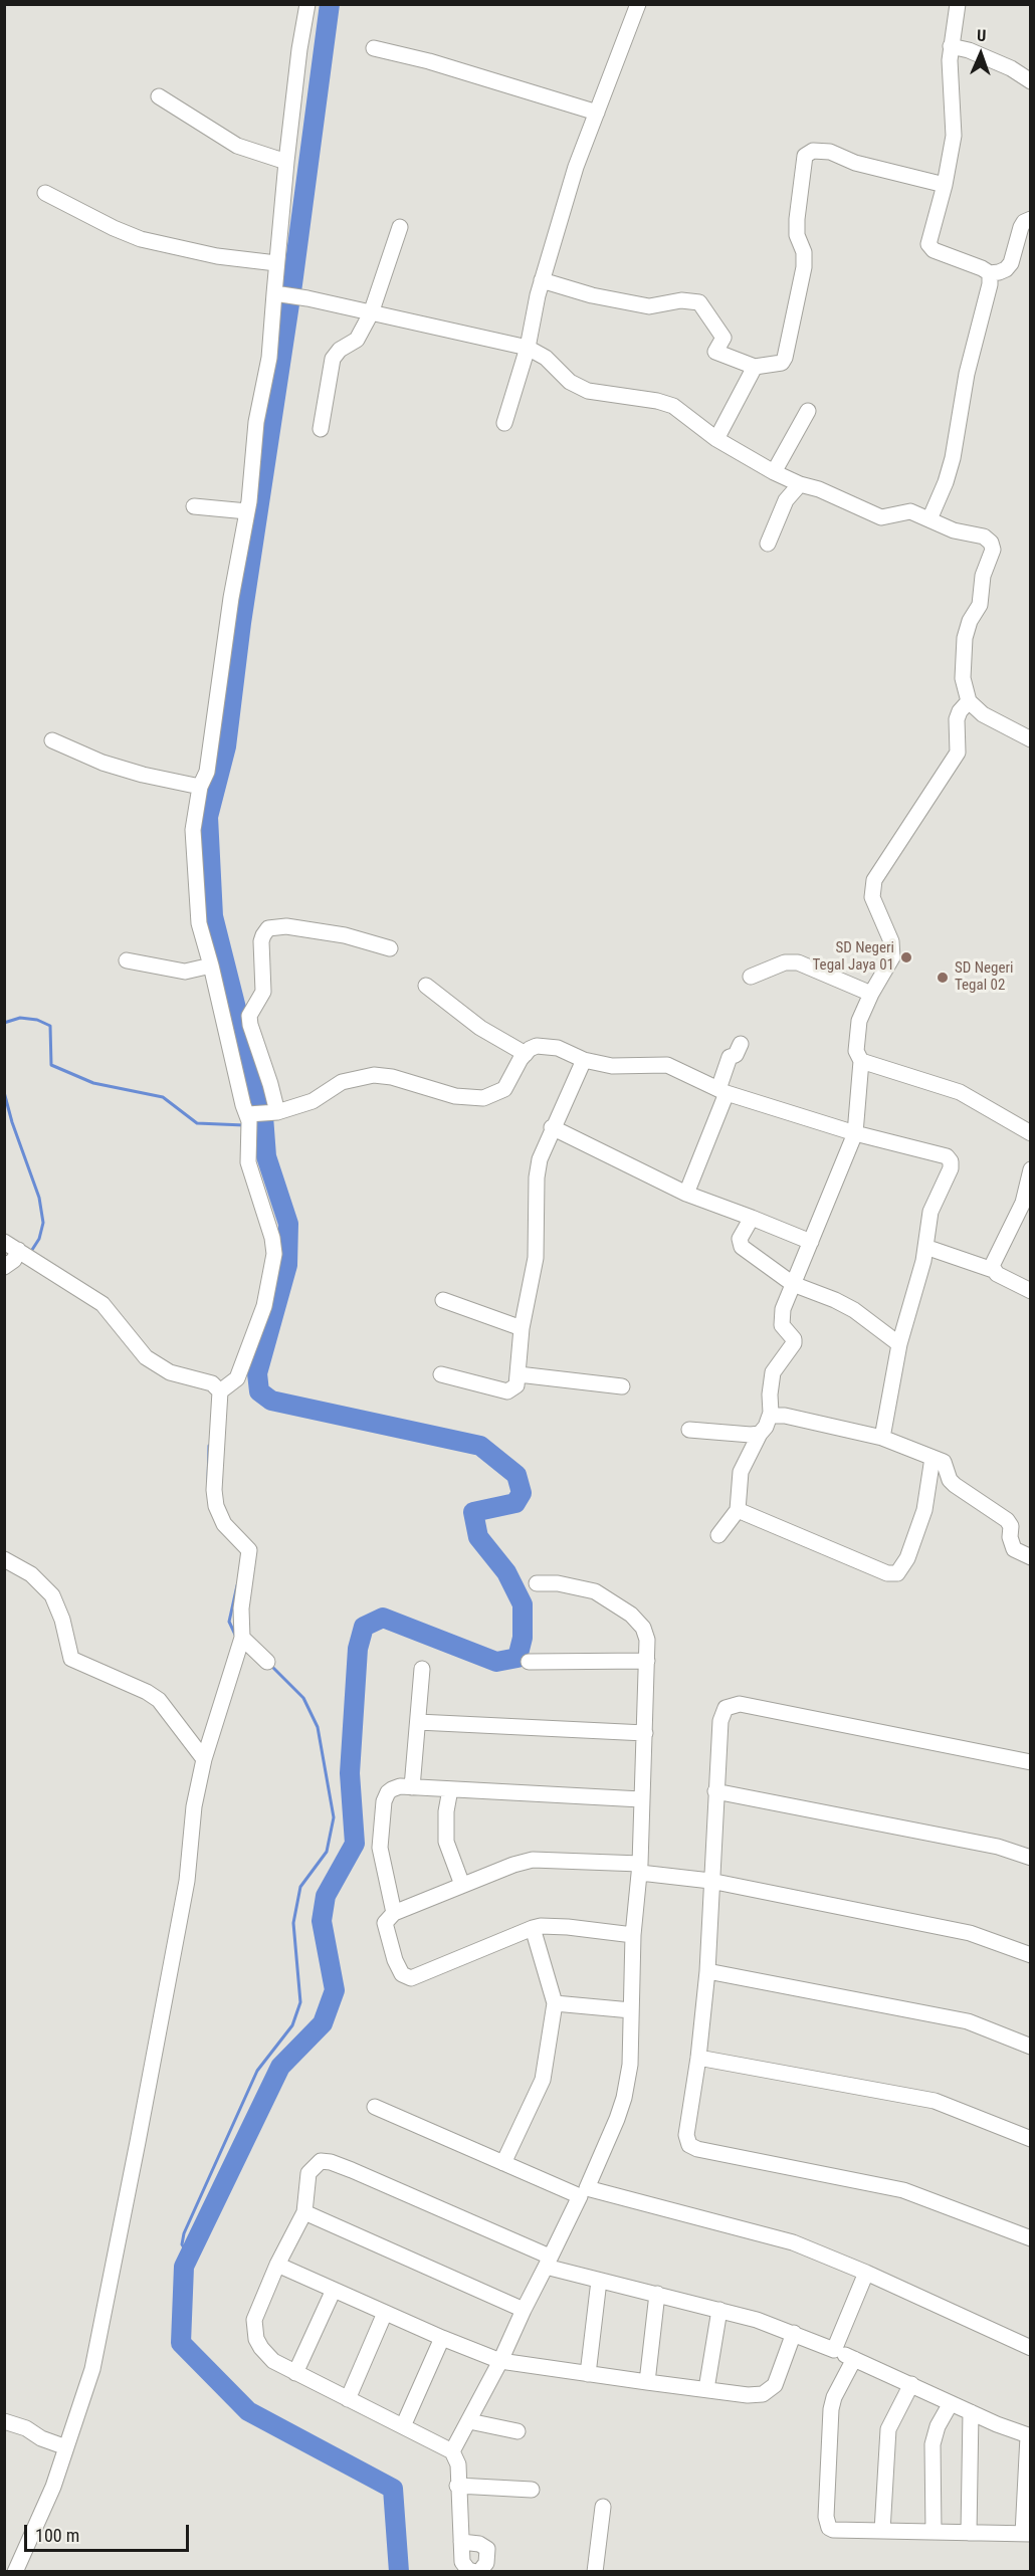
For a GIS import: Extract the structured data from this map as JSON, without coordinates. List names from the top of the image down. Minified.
{"places":["SD Negeri Tegal Jaya 01","SD Negeri Tegal 02"],"scale_bar":"100 m","north":"top"}
